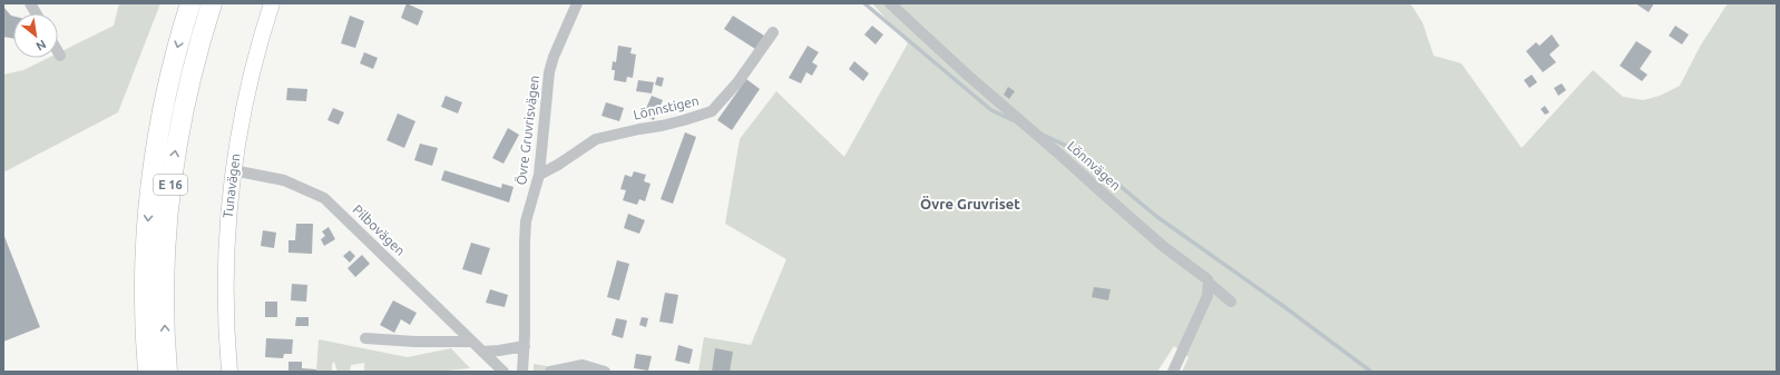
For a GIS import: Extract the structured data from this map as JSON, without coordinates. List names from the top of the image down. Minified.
{"streets":{"highway":["E 16"],"street":["Lönnstigen","Övre Gruvrisvägen","Lönnvägen","Tunavägen","Pilbovägen"]},"crossings":[["Lönnstigen","Övre Gruvrisvägen"],["Tunavägen","Pilbovägen"]],"districts":["Övre Gruvriset"],"north":"bottom right"}
